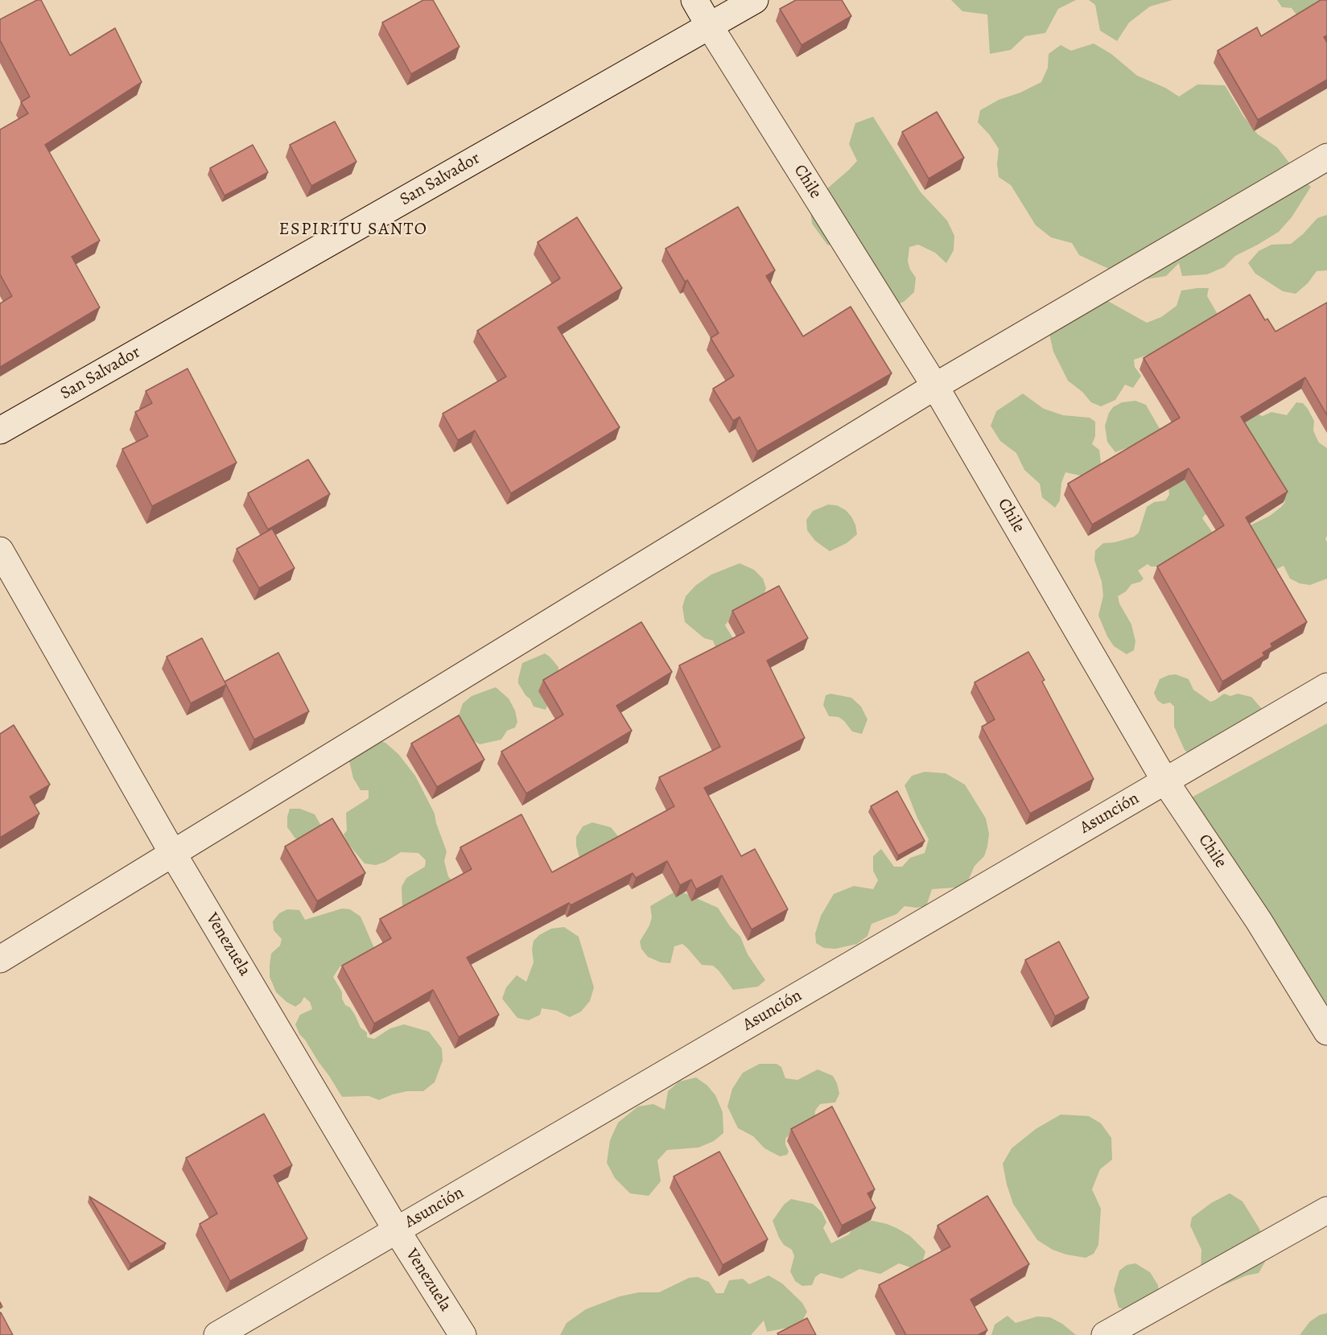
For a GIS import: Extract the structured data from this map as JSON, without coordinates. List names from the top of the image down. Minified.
{"streets":{"street":["San Salvador","Chile","Asunción","Venezuela"]},"crossings":[["San Salvador","Chile"],["Chile","Asunción"],["Asunción","Venezuela"]],"districts":["ESPIRITU SANTO"]}
